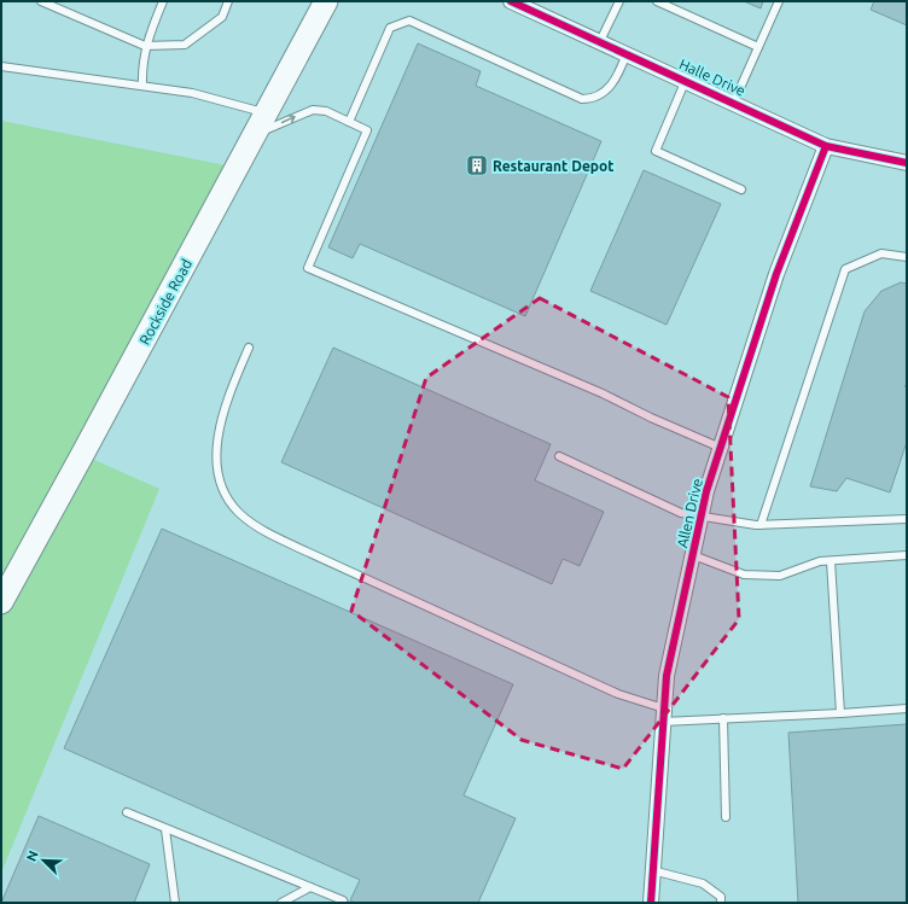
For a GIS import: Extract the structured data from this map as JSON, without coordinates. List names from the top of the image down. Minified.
{"streets":{"main road":["Rockside Road"],"street":["Halle Drive","Allen Drive"]},"crossings":[["Halle Drive","Allen Drive"]],"places":{"building":["Restaurant Depot"]},"north":"top left"}
